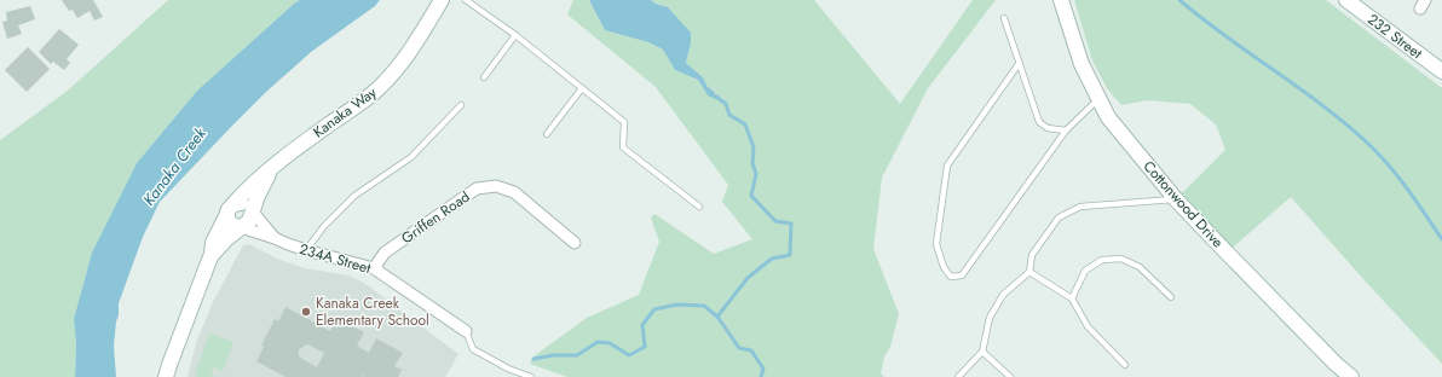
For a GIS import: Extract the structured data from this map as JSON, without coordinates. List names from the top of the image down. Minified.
{"streets":{"main road":["232 Street","Kanaka Way","Cottonwood Drive"],"street":["Griffen Road","234A Street"]},"crossings":[["Kanaka Way","234A Street"],["Griffen Road","234A Street"]],"water":["Kanaka Creek"],"places":["Kanaka Creek Elementary School"]}
